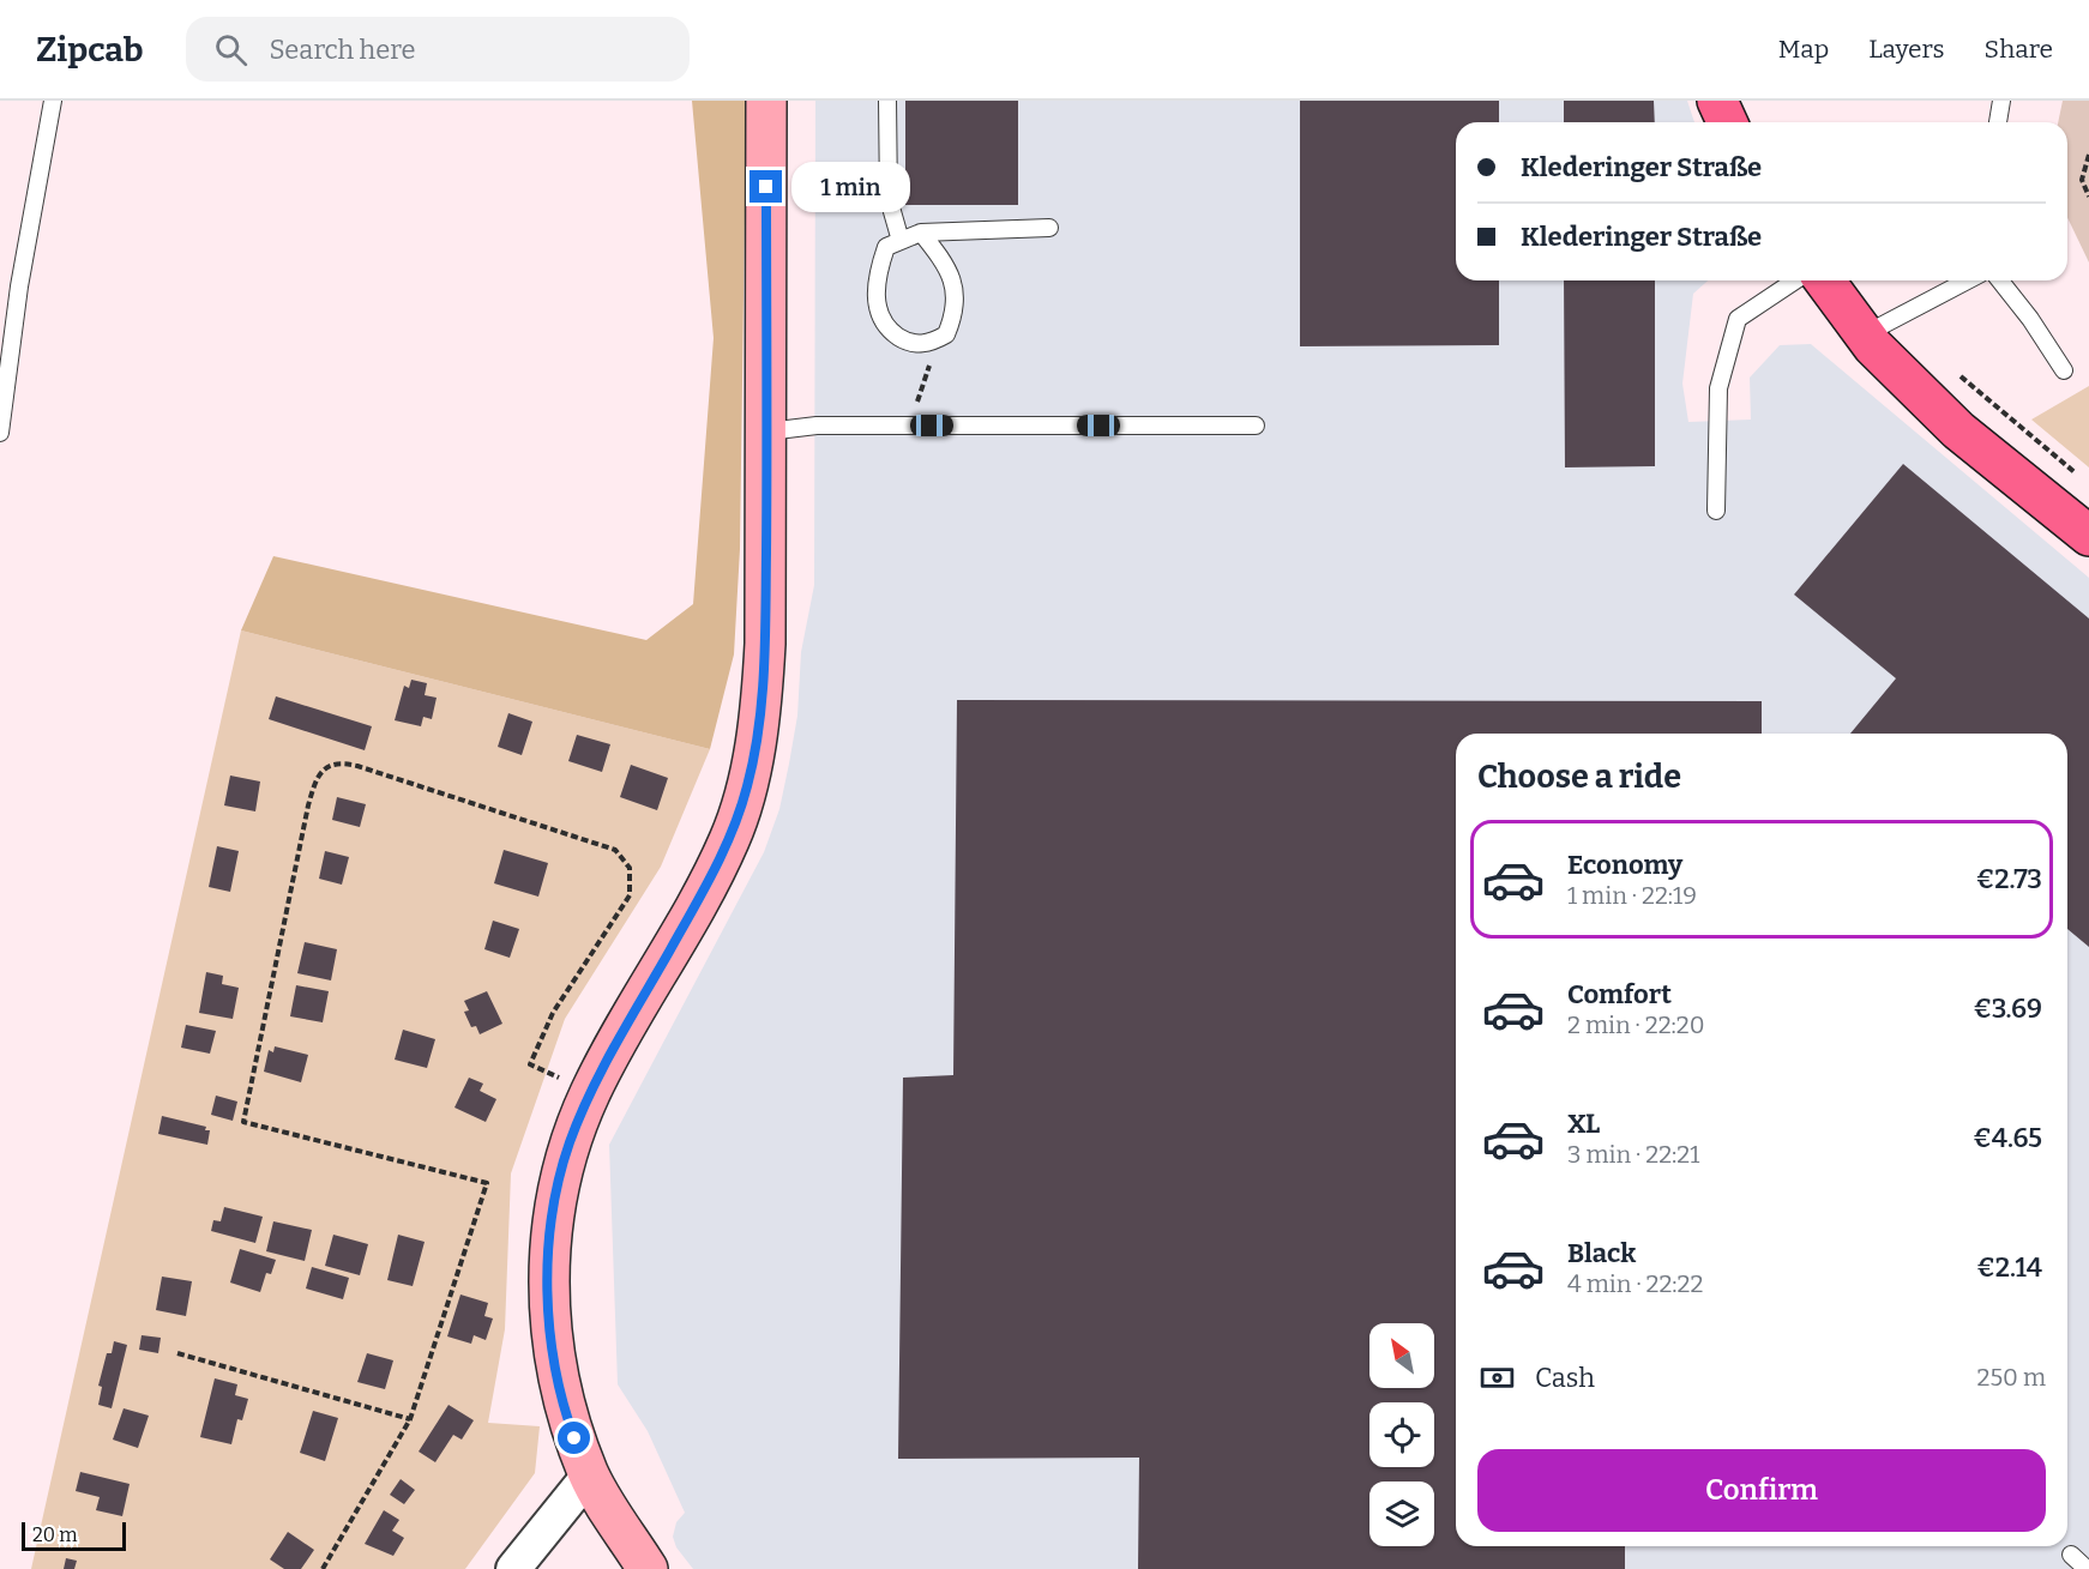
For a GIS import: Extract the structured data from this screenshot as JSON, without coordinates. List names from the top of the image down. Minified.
{"scale_bar":"20 m","north":"top left","page":{"header":"Zipcab","search":"Search here","nav":["Map","Layers","Share"],"banner":["Klederinger Straße","Klederinger Straße"],"bubble":"1 min","heading":"Choose a ride","list":[{"name":"Economy","note":"1 min · 22:19","value":"€2.73"},{"name":"Comfort","note":"2 min · 22:20","value":"€3.69"},{"name":"XL","note":"3 min · 22:21","value":"€4.65"},{"name":"Black","note":"4 min · 22:22","value":"€2.14"}],"pay":["Cash","250 m"],"buttons":"Confirm","scale":"20 m"}}
